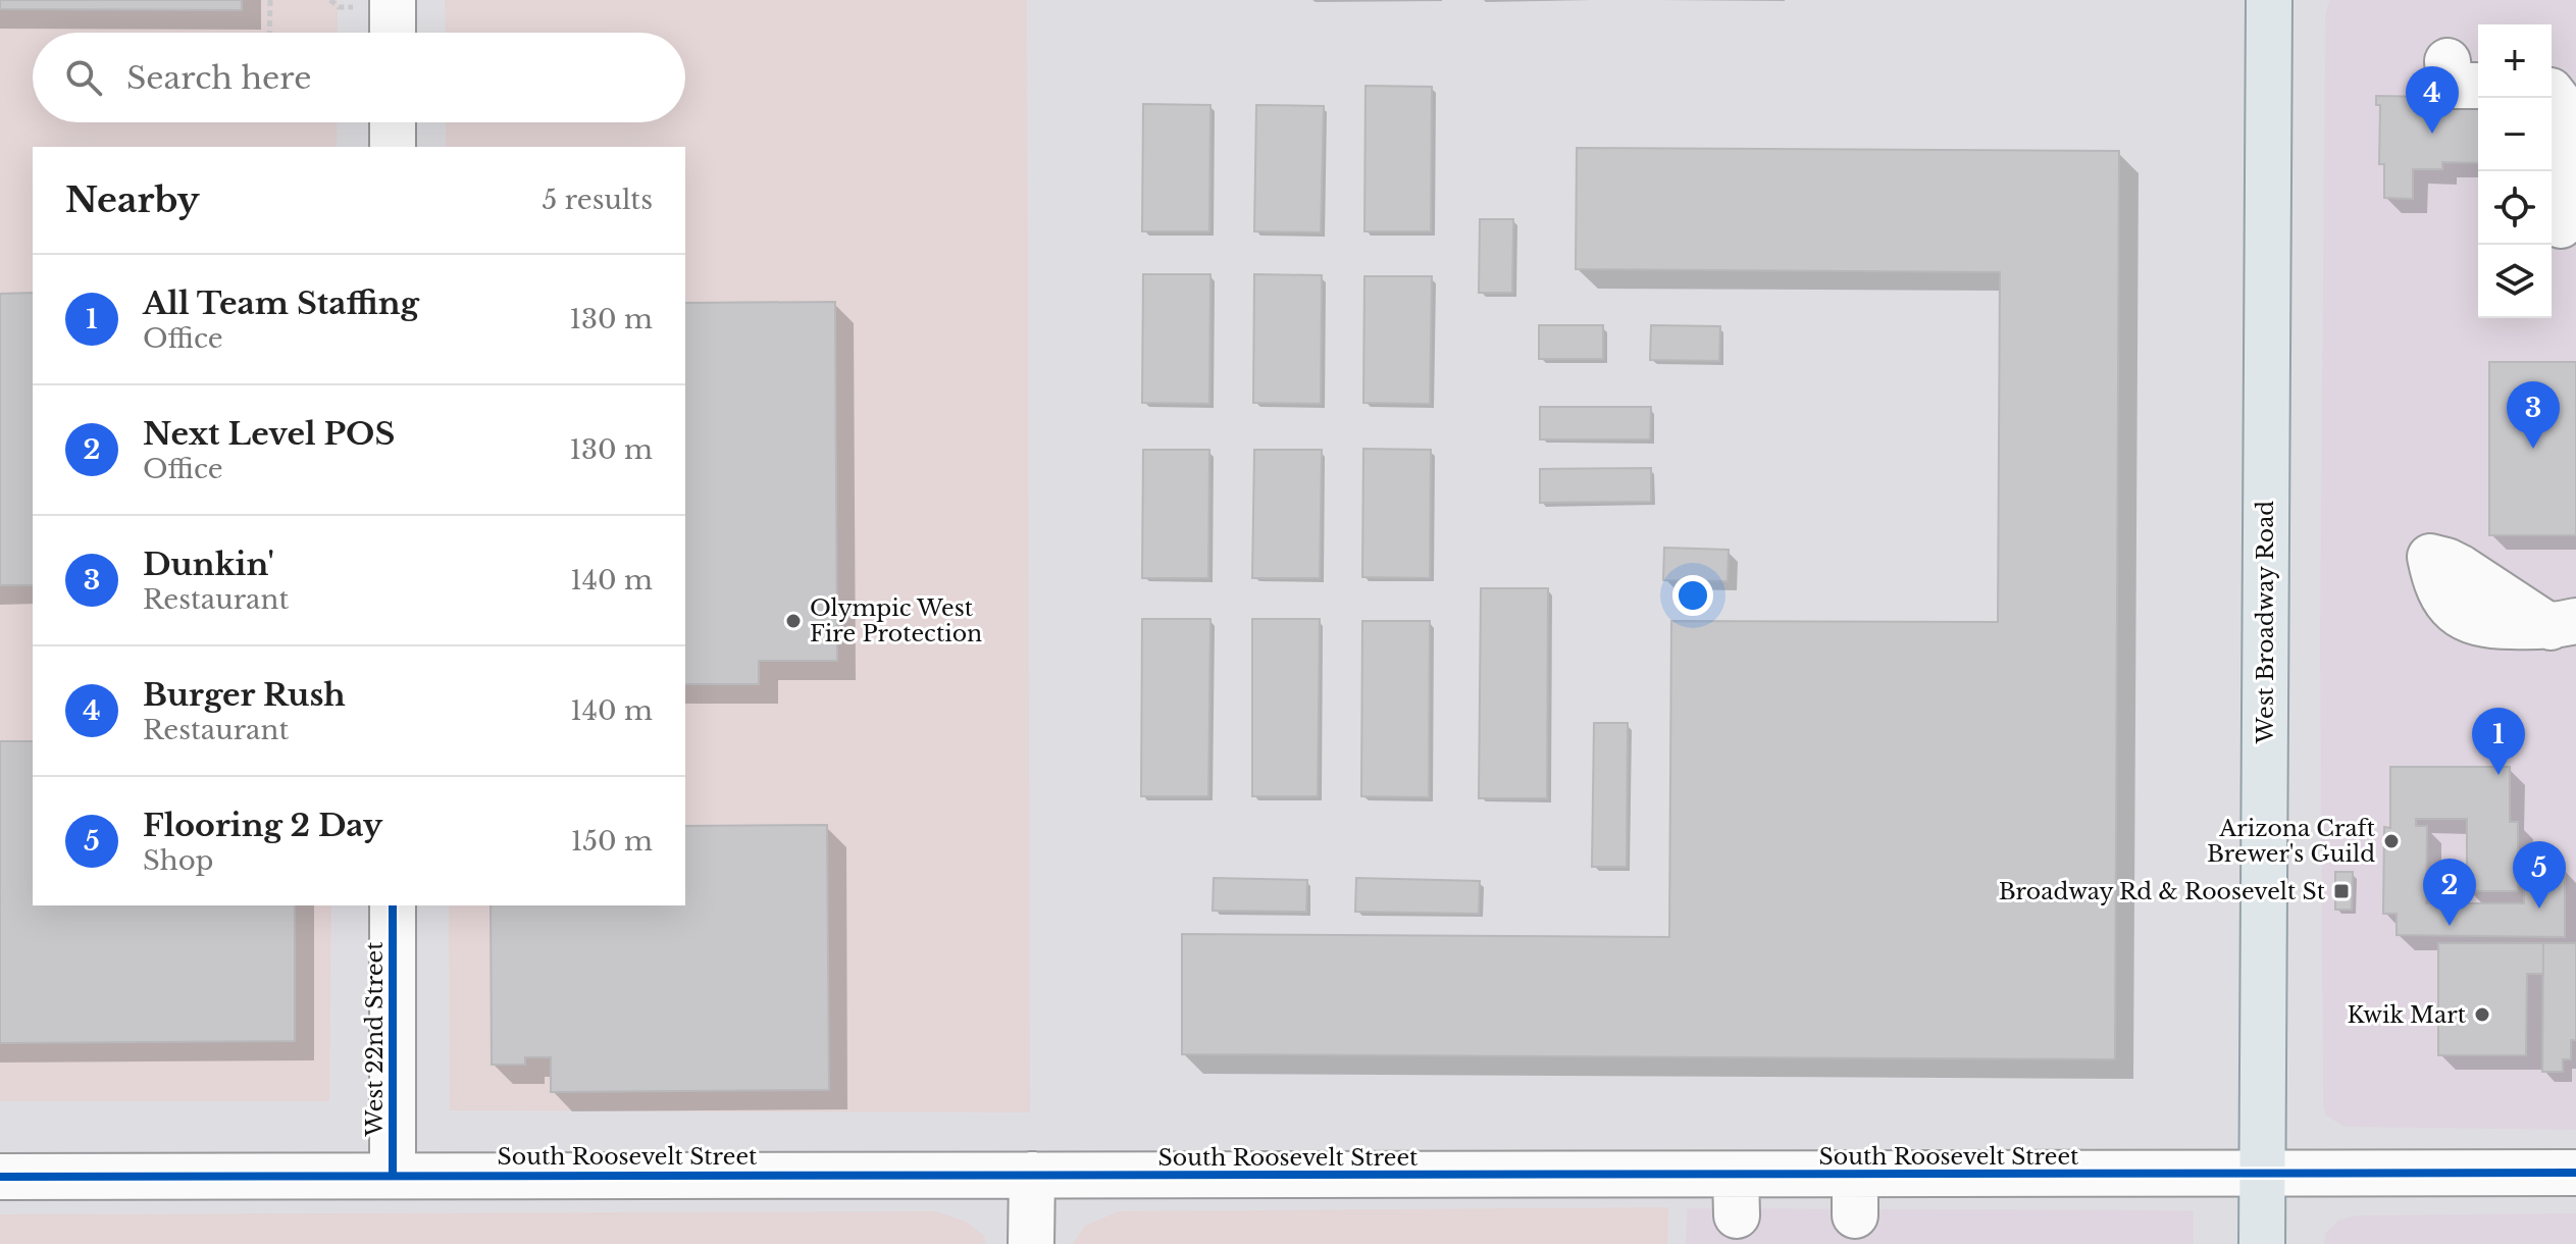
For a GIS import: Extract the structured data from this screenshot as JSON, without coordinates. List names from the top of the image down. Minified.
{"streets":{"main road":["West Broadway Road"],"street":["West 22nd Street","South Roosevelt Street"]},"crossings":[["West Broadway Road","South Roosevelt Street"],["West 22nd Street","South Roosevelt Street"]],"places":{"other":["Olympic West Fire Protection","Arizona Craft Brewer's Guild","Kwik Mart"],"transit":["Broadway Rd & Roosevelt St"]},"page":{"map_buttons":["+","−"],"search":"Search here","pins":["4","3","1","5","2"],"heading":["Nearby","5 results"],"list":[{"mark":"1","name":"All Team Staffing","note":"Office","value":"130 m"},{"mark":"2","name":"Next Level POS","note":"Office","value":"130 m"},{"mark":"3","name":"Dunkin'","note":"Restaurant","value":"140 m"},{"mark":"4","name":"Burger Rush","note":"Restaurant","value":"140 m"},{"mark":"5","name":"Flooring 2 Day","note":"Shop","value":"150 m"}]}}
